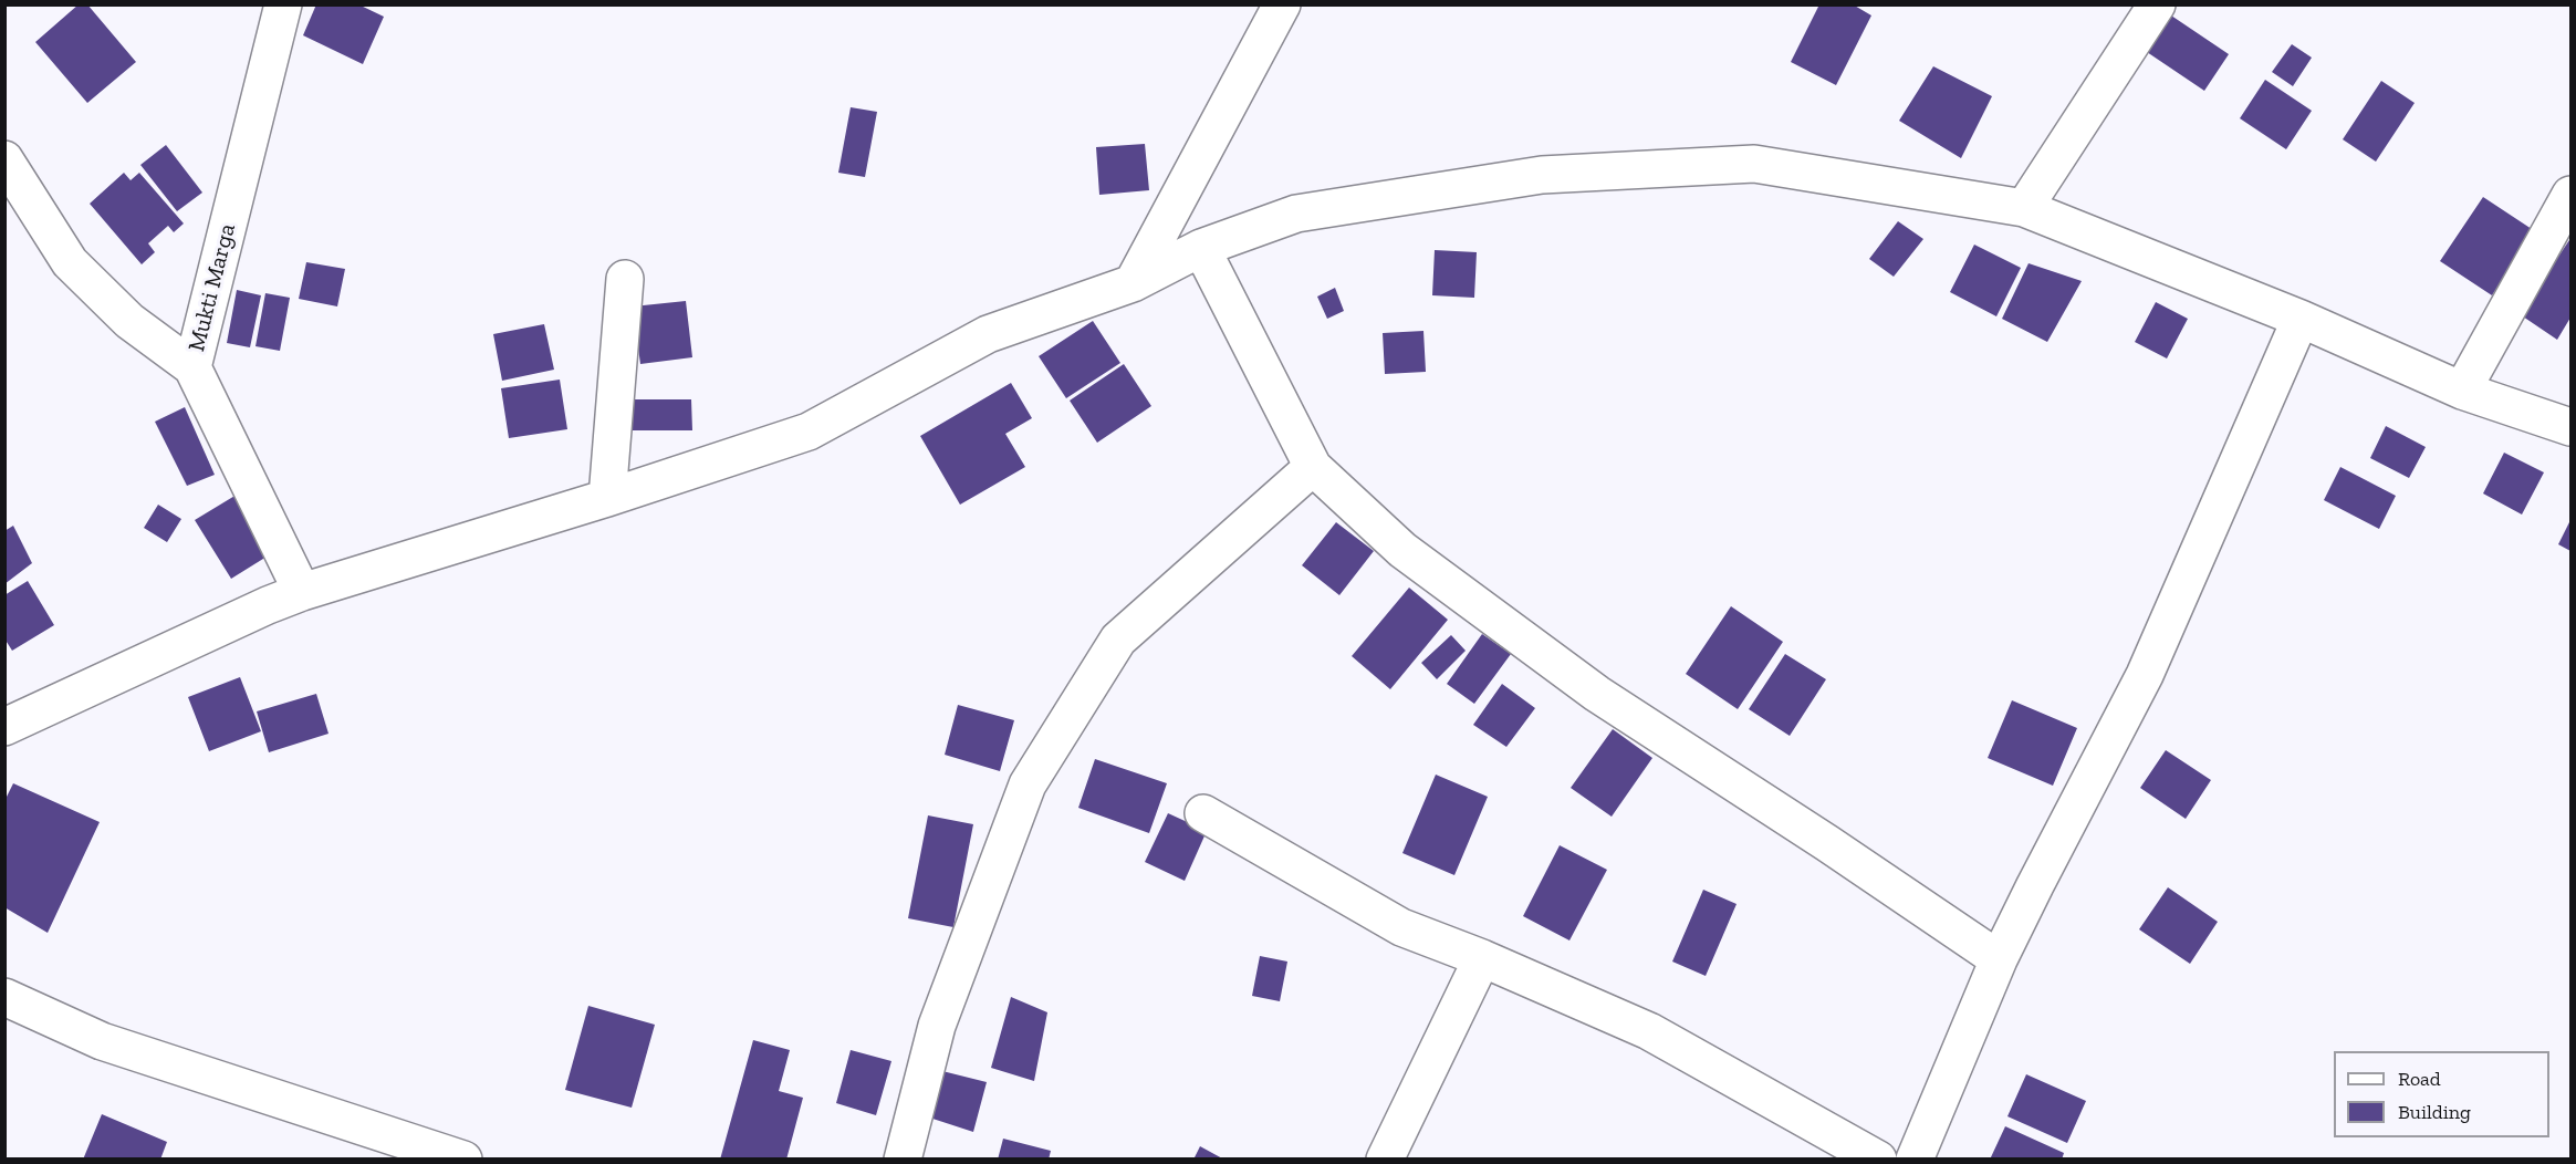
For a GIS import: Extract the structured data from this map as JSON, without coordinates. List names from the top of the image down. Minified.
{"streets":{"street":["Mukti Marga"]},"legend":["Road","Building"]}
